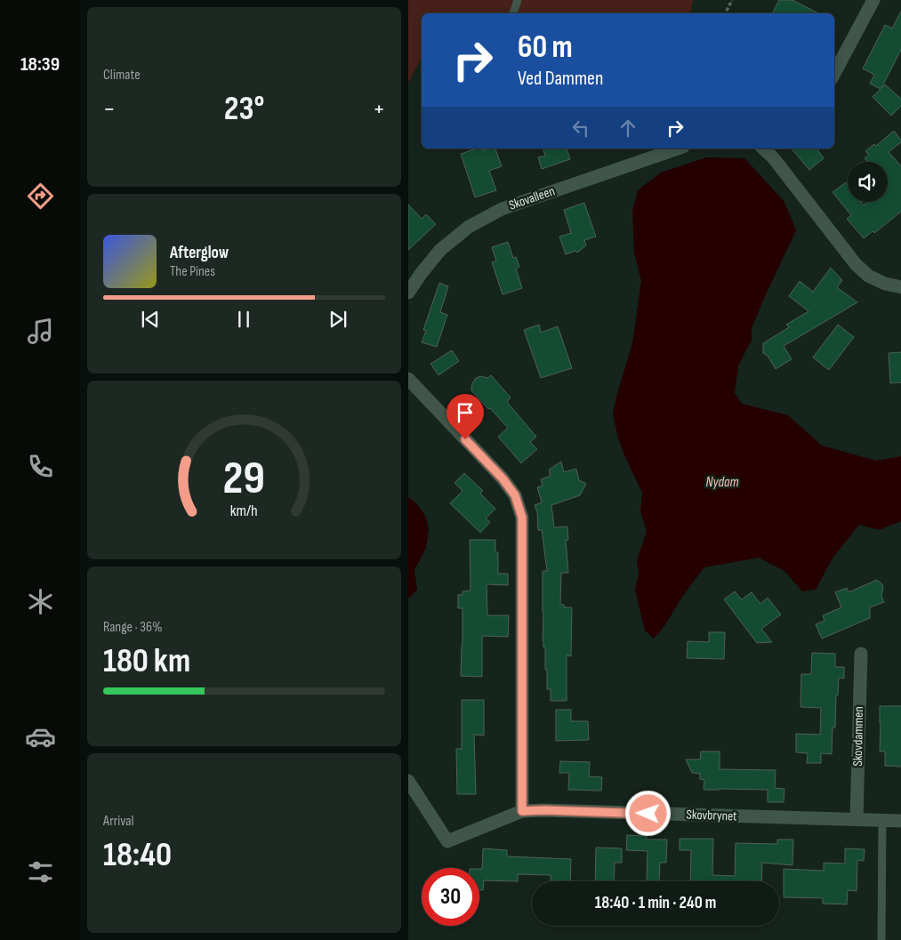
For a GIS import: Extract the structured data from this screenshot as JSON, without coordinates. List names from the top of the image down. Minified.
{"streets":{"street":["Skovalleen","Skovdammen","Skovbrynet"]},"crossings":[["Skovdammen","Skovbrynet"]],"water":["Nydam"],"page":{"tabs":"18:39","tile":["Climate",["Range · 36%","180 km"],["Arrival","18:40"]],"turn":["60 m","Ved Dammen"],"heat":["−","23°","+"],"song":["Afterglow","The Pines"],"limit":"30","trip":"18:40 · 1 min · 240 m","gauge":["29","km/h"]}}
